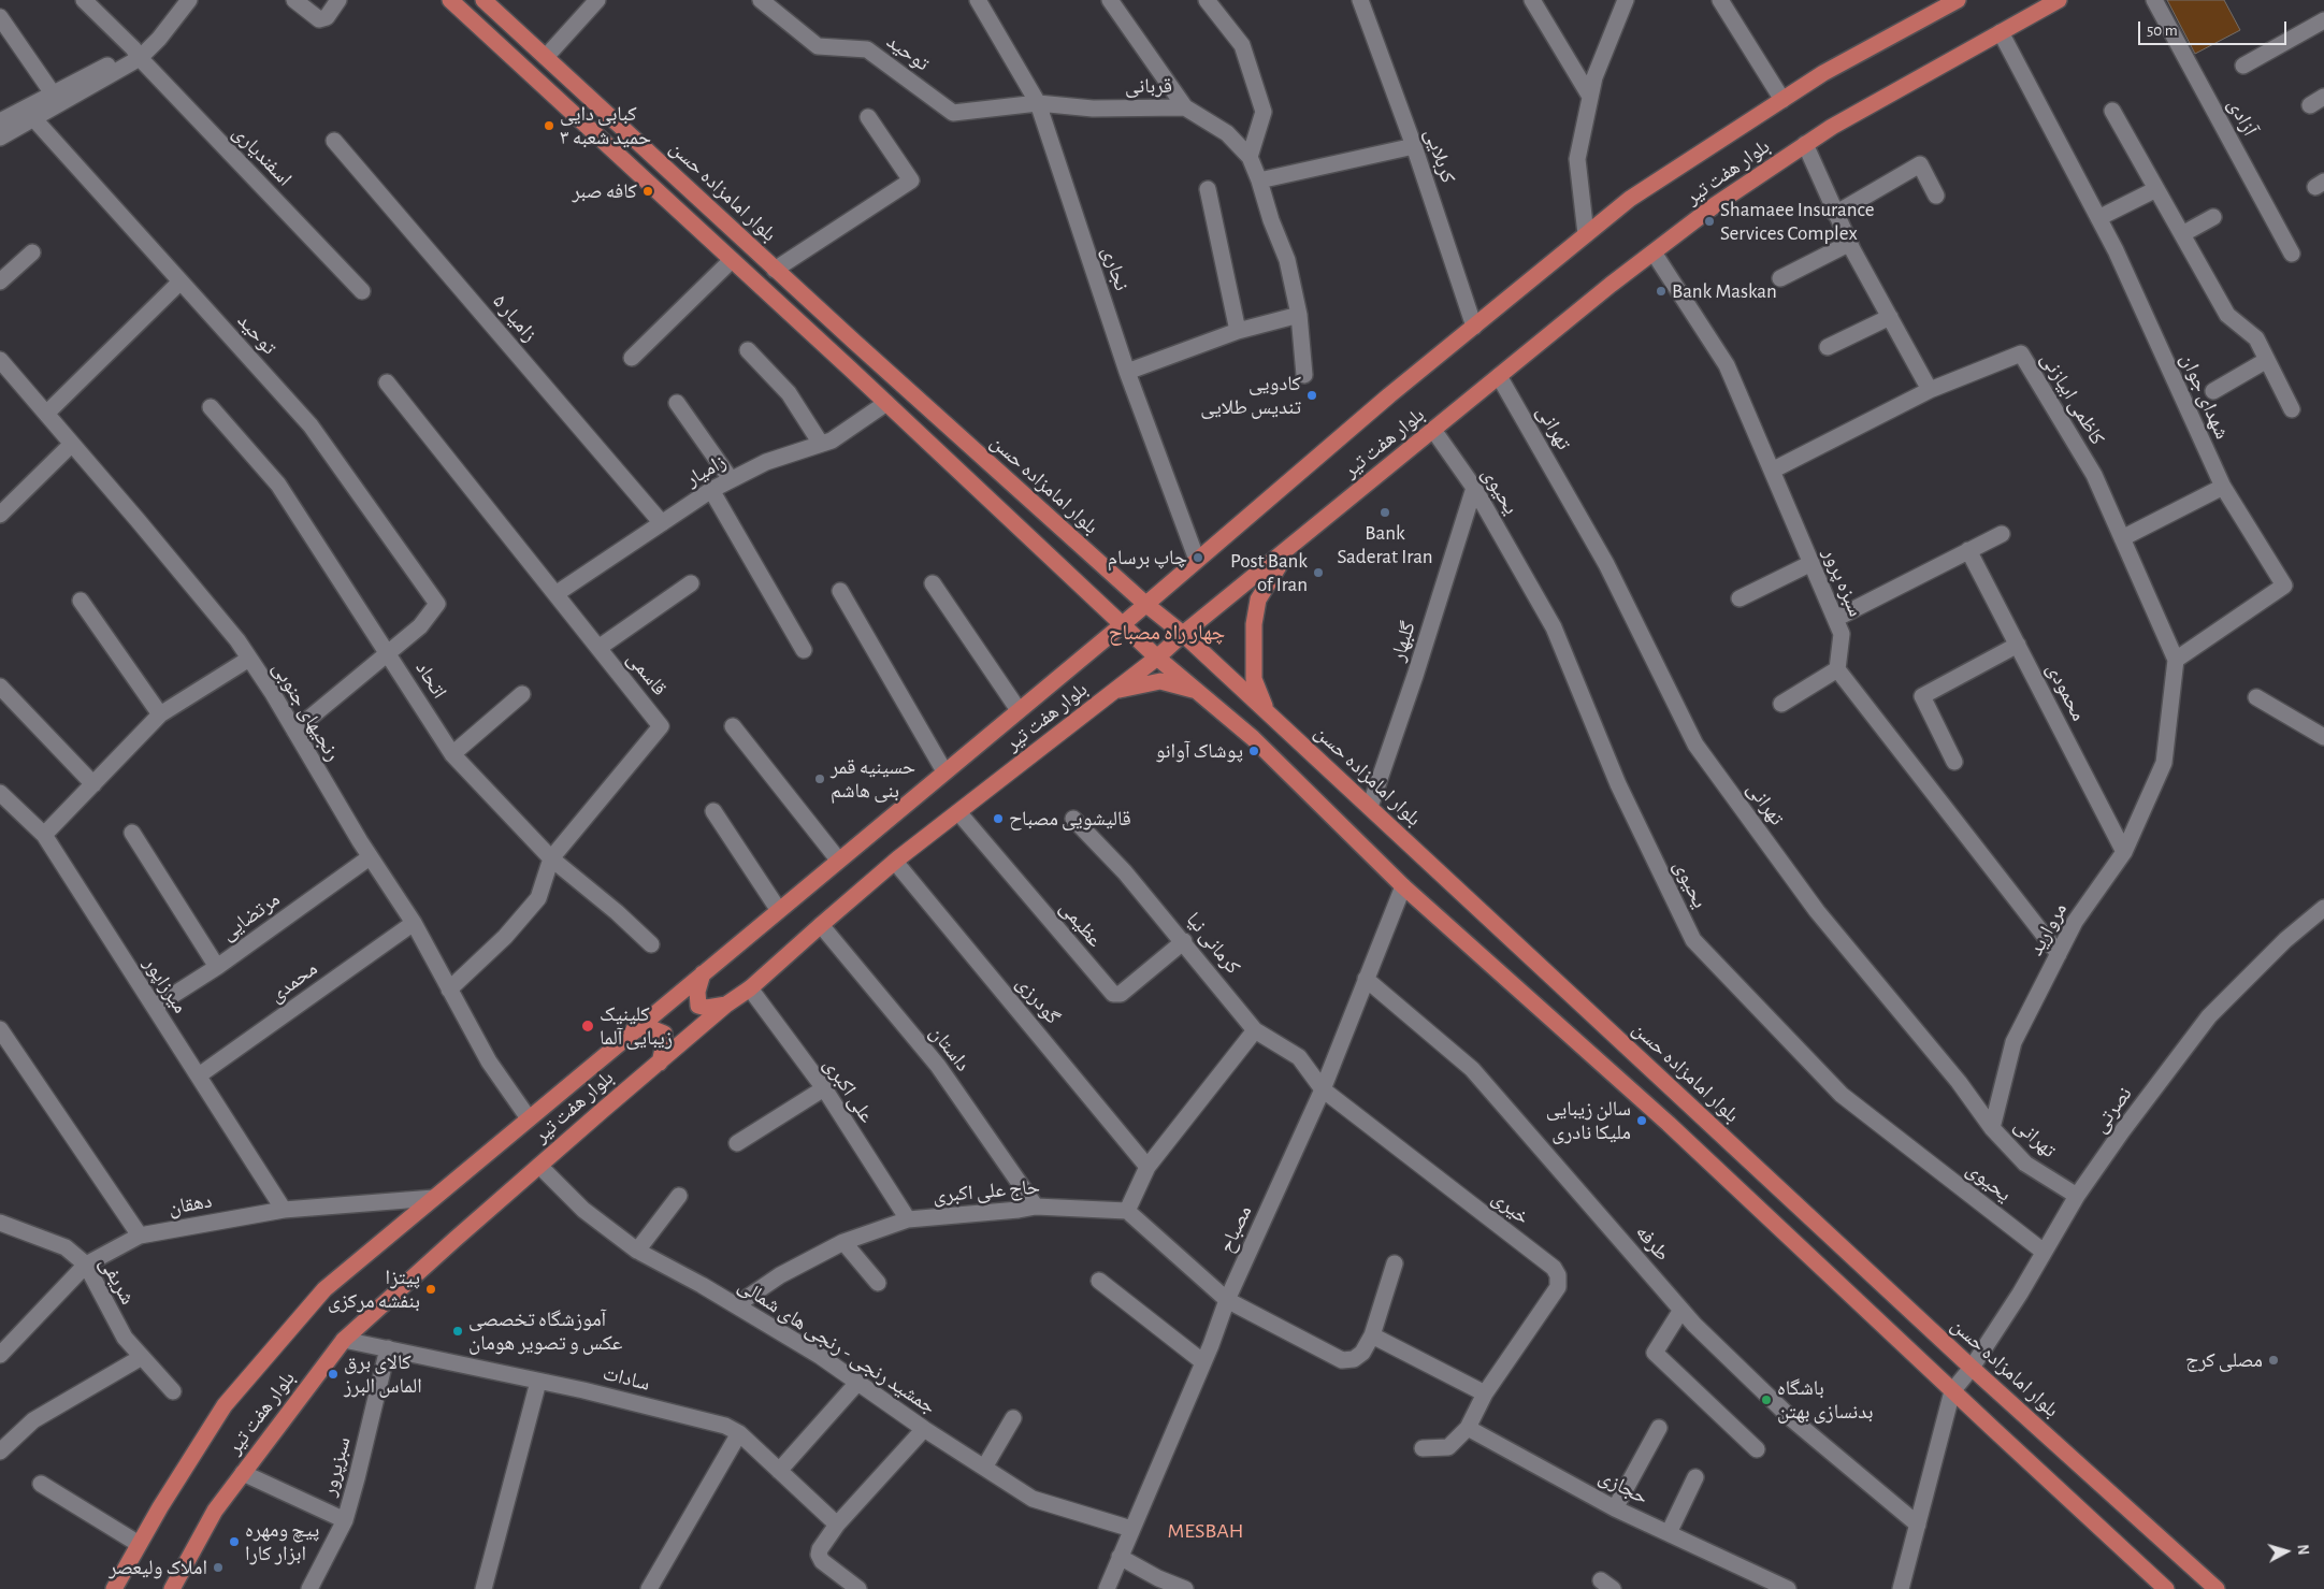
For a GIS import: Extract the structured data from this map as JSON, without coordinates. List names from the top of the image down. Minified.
{"streets":{"main road":["بلوار هفت تیر","بلوار امامزاده حسن"],"street":["توحید","قربانی","آزادی","اسفندیاری","کربلایی","نجاری","زامیار ۵","شهدای جوان","کاظمی ابیازنی","تهرانی","زامیار","یحیوی","سبزه پرور","گلبهار","قاسمی","اتحاد","محمودی","رنجیهای جنوبی","مرتضایی","عظیمی","مروارید","کرمانی نیا","محمدی","میرزاپور","گودرزی","داستان","علی اکبری","نصرتی","حاج علی اکبری","دهقان","خیری","مصباح","طرفه","شریفی","جمشید رنجی - رنجی های شمالی","سادات","سبزپرور","حجازی"]},"crossings":[["توحید","قربانی"],["توحید","نجاری"],["توحید","اتحاد"],["قربانی","نجاری"],["کربلایی","بلوار هفت تیر"],["بلوار هفت تیر","بلوار امامزاده حسن"],["بلوار هفت تیر","نجاری"],["بلوار هفت تیر","شهدای جوان"],["بلوار هفت تیر","تهرانی"],["بلوار هفت تیر","یحیوی"],["بلوار هفت تیر","سبزه پرور"],["بلوار هفت تیر","رنجیهای جنوبی"],["بلوار هفت تیر","عظیمی"],["بلوار هفت تیر","گودرزی"],["بلوار هفت تیر","داستان"],["بلوار هفت تیر","علی اکبری"],["بلوار هفت تیر","دهقان"],["بلوار هفت تیر","جمشید رنجی - رنجی های شمالی"],["بلوار هفت تیر","سادات"],["بلوار امامزاده حسن","گلبهار"],["بلوار امامزاده حسن","نصرتی"],["زامیار ۵","زامیار"],["شهدای جوان","کاظمی ابیازنی"],["شهدای جوان","مروارید"],["کاظمی ابیازنی","مروارید"],["تهرانی","مروارید"],["تهرانی","نصرتی"],["زامیار","قاسمی"],["یحیوی","گلبهار"],["یحیوی","نصرتی"],["قاسمی","اتحاد"],["قاسمی","رنجیهای جنوبی"],["محمودی","مروارید"],["رنجیهای جنوبی","مرتضایی"],["رنجیهای جنوبی","محمدی"],["مرتضایی","میرزاپور"],["عظیمی","کرمانی نیا"],["کرمانی نیا","خیری"],["کرمانی نیا","مصباح"],["محمدی","میرزاپور"],["میرزاپور","دهقان"],["داستان","حاج علی اکبری"],["علی اکبری","حاج علی اکبری"],["حاج علی اکبری","جمشید رنجی - رنجی های شمالی"],["دهقان","شریفی"],["خیری","مصباح"],["مصباح","طرفه"],["مصباح","جمشید رنجی - رنجی های شمالی"],["سادات","سبزپرور"]],"districts":["چهار راه مصباح","MESBAH"],"places":["کبابی دایی حمید شعبه ۳","کافه صبر","Shamaee Insurance Services Complex","Bank Maskan","کادویی تندیس طلایی","Bank Saderat Iran","چاپ برسام","Post Bank of Iran","پوشاک آوانو","حسینیه قمر بنی هاشم","قالیشویی مصباح","کلینیک زیبایی آلما","سالن زیبایی ملیکا نادری","پیتزا بنفشه مرکزی","آموزشگاه تخصصی عکس و تصویر هومان","مصلی کرج","کالای برق الماس البرز","باشگاه بدنسازی بهتن","پیچ ومهره ابزار کارا","املاک ولیعصر"],"scale_bar":"50 m","north":"right"}
